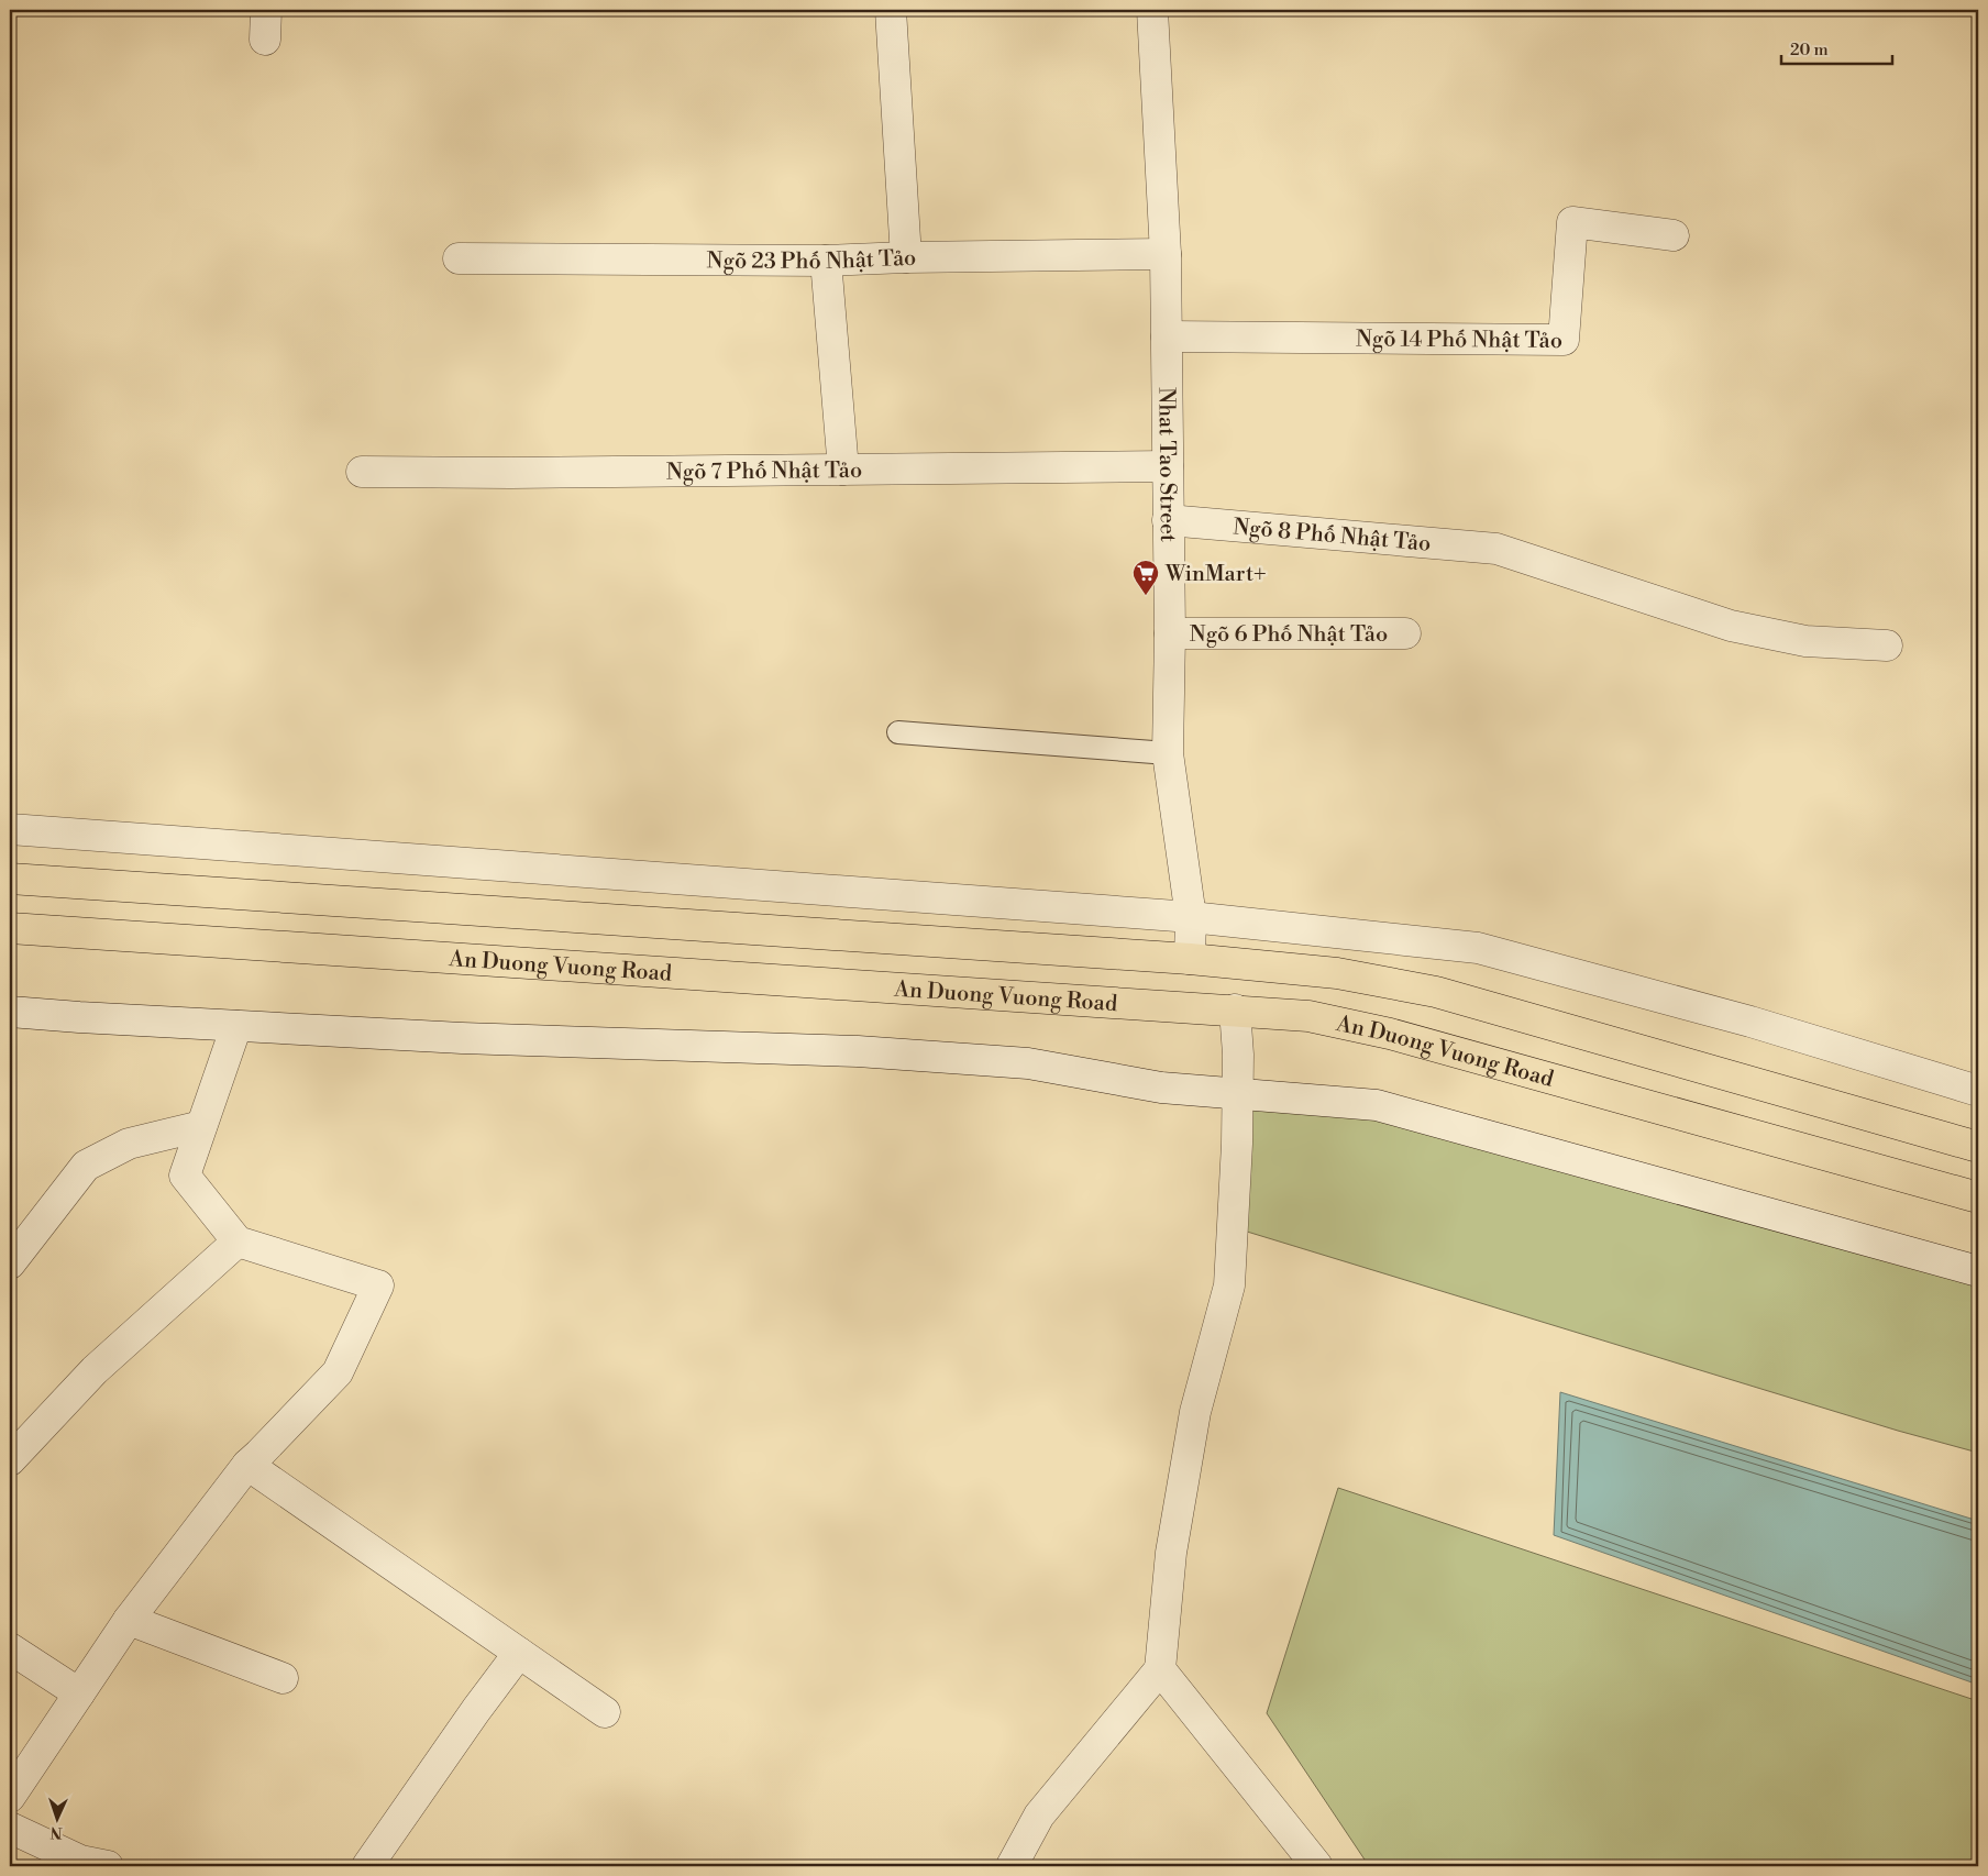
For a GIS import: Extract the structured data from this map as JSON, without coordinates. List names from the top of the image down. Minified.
{"streets":{"main road":["An Duong Vuong Road"],"street":["Ngõ 23 Phố Nhật Tảo","Ngõ 14 Phố Nhật Tảo","Nhat Tao Street","Ngõ 7 Phố Nhật Tảo","Ngõ 8 Phố Nhật Tảo","Ngõ 6 Phố Nhật Tảo"]},"crossings":[["Ngõ 23 Phố Nhật Tảo","Nhat Tao Street"],["Ngõ 14 Phố Nhật Tảo","Nhat Tao Street"],["Nhat Tao Street","Ngõ 7 Phố Nhật Tảo"],["Nhat Tao Street","Ngõ 8 Phố Nhật Tảo"],["Nhat Tao Street","Ngõ 6 Phố Nhật Tảo"]],"places":{"supermarket":["WinMart+"]},"scale_bar":"20 m","north":"bottom"}
